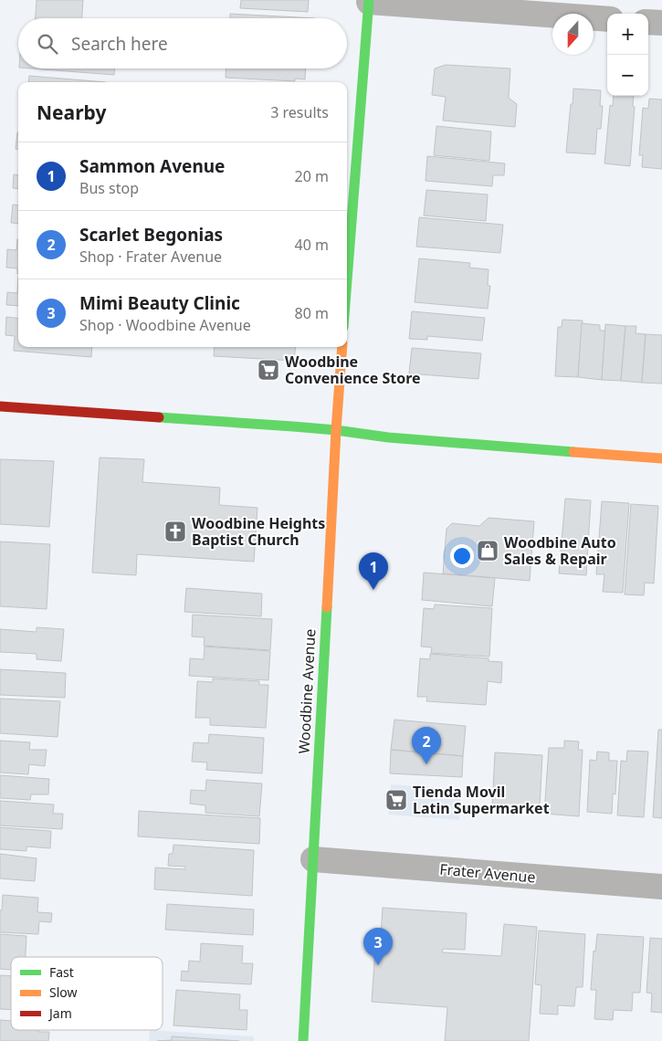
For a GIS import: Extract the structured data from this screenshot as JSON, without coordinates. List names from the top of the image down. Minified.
{"streets":{"main road":["Woodbine Avenue"],"street":["Frater Avenue"]},"crossings":[["Woodbine Avenue","Frater Avenue"]],"places":{"supermarket":["Woodbine Convenience Store","Tienda Movil Latin Supermarket"],"church":["Woodbine Heights Baptist Church"],"shop":["Woodbine Auto Sales & Repair"]},"legend":["Fast","Slow","Jam"],"north":"bottom","page":{"map_buttons":["+","−"],"search":"Search here","heading":["Nearby","3 results"],"list":[{"mark":"1","name":"Sammon Avenue","note":"Bus stop","value":"20 m"},{"mark":"2","name":"Scarlet Begonias","note":"Shop · Frater Avenue","value":"40 m"},{"mark":"3","name":"Mimi Beauty Clinic","note":"Shop · Woodbine Avenue","value":"80 m"}],"pins":["1","2","3"]}}
